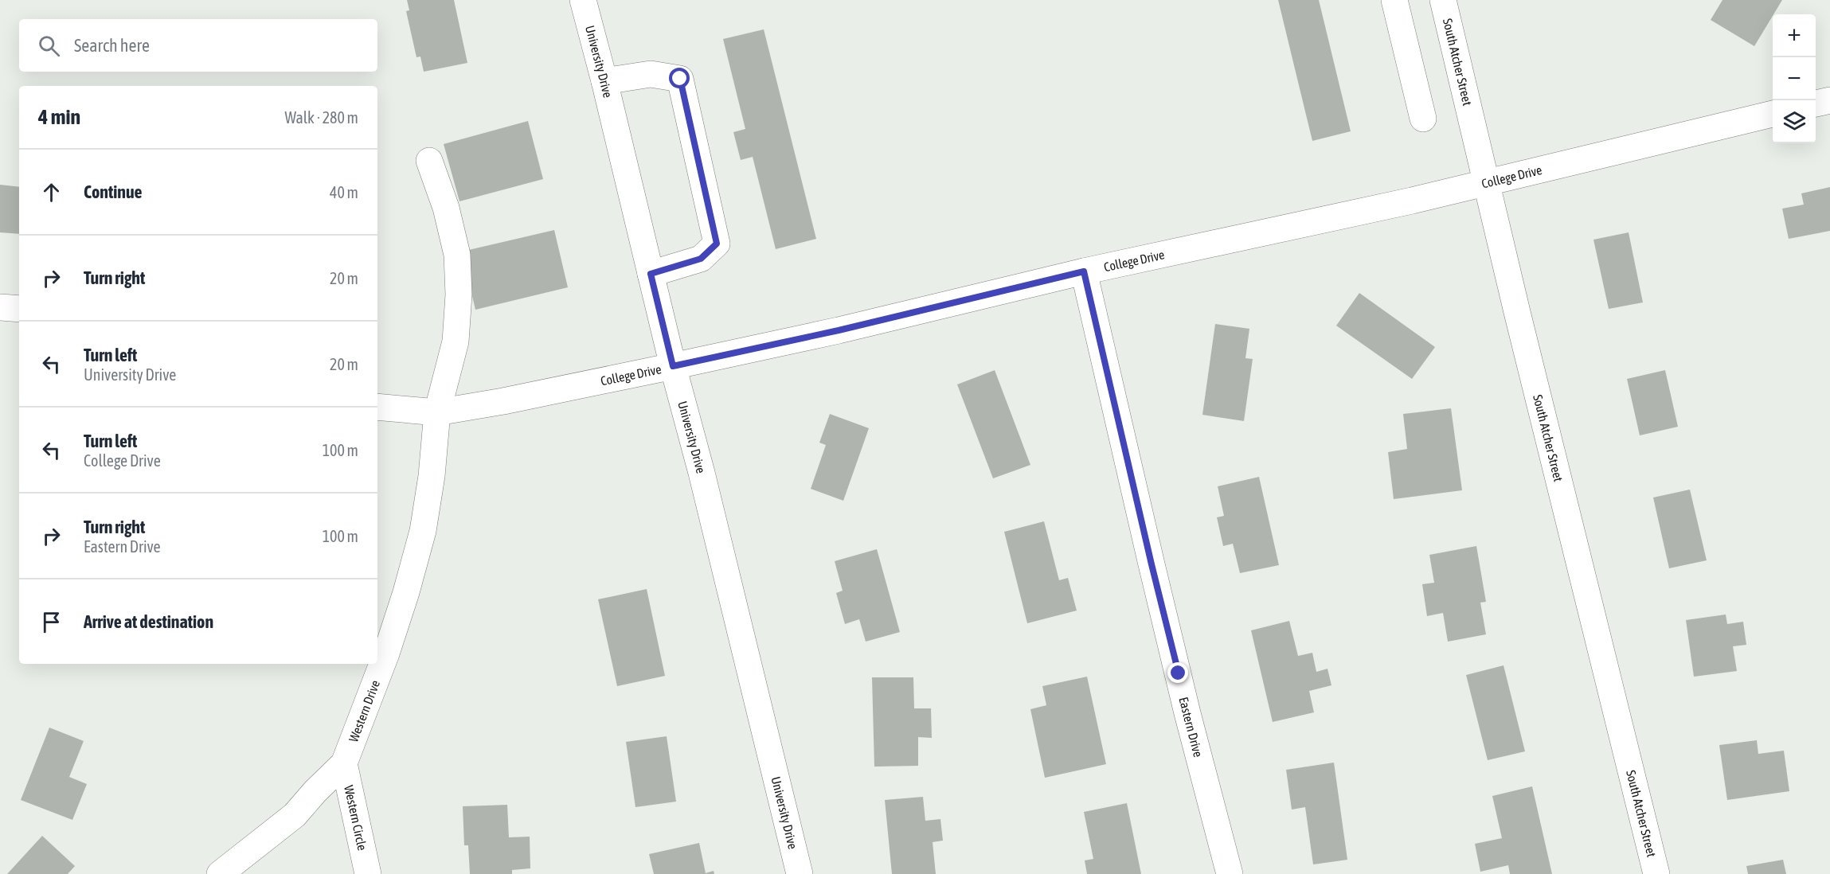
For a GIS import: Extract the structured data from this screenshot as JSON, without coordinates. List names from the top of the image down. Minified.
{"streets":{"street":["University Drive","South Atcher Street","College Drive","Western Drive","Eastern Drive","Western Circle"]},"crossings":[["University Drive","College Drive"],["South Atcher Street","College Drive"],["College Drive","Western Drive"],["College Drive","Eastern Drive"],["Western Drive","Western Circle"]],"page":{"map_buttons":["+","−"],"search":"Search here","heading":["4 min","Walk · 280 m"],"list":[["Continue","40 m"],["Turn right","20 m"],["Turn left","University Drive","20 m"],["Turn left","College Drive","100 m"],["Turn right","Eastern Drive","100 m"],"Arrive at destination"]}}
